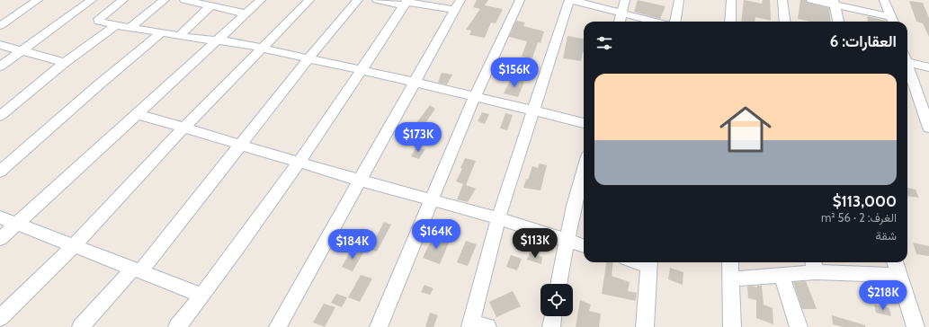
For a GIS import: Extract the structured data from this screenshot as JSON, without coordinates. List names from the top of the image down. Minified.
{"page":{"heading":"العقارات: 6","price":["$156K","$173K","$164K","$113K","$184K","$218K"],"list":[{"name":"$113,000","note":"الغرف: 2 · 56 m² · شقة"}]}}
